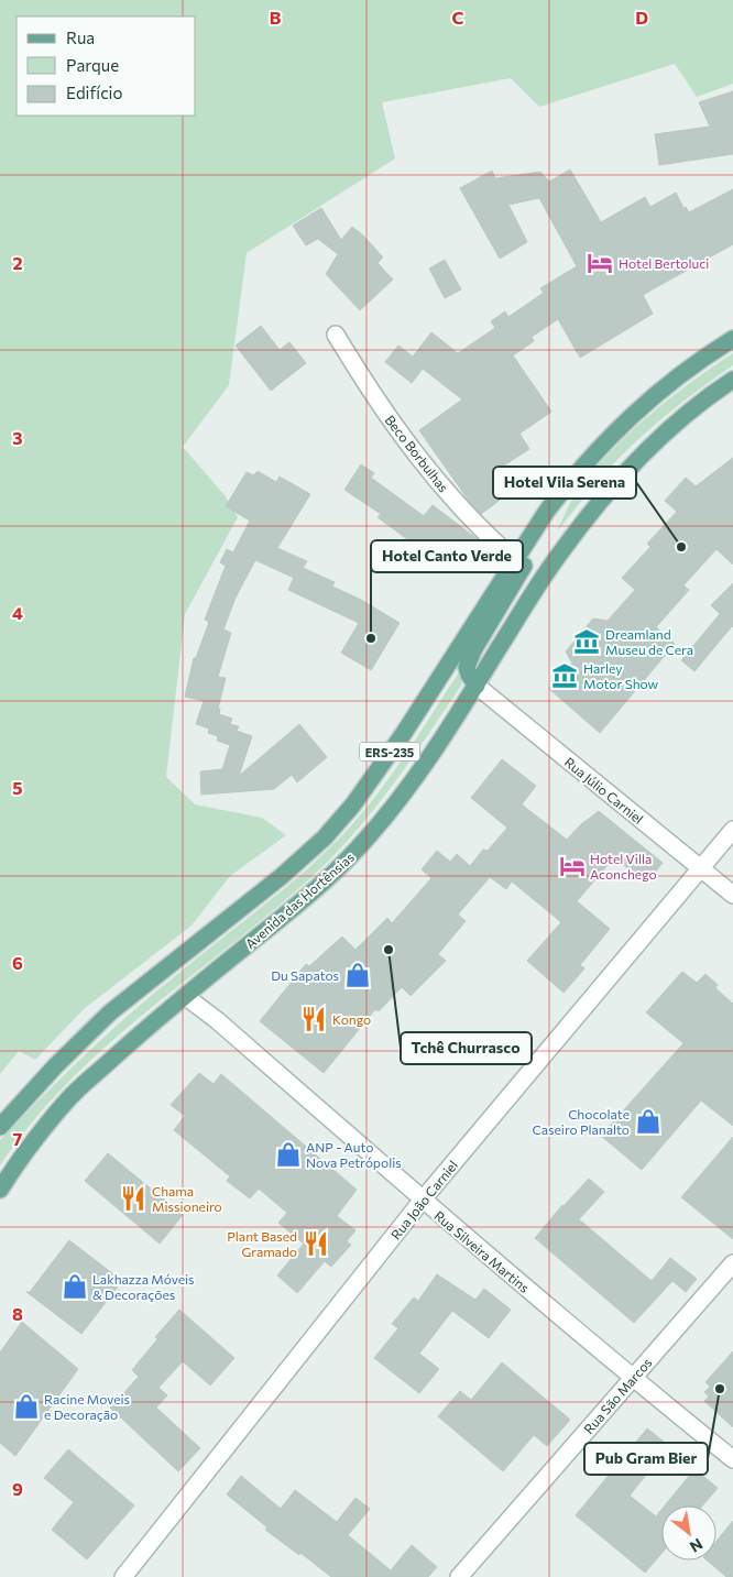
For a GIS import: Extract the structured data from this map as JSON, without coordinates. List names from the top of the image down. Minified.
{"streets":{"main road":["ERS-235","Avenida das Hortênsias"],"street":["Beco Borbulhas","Rua Júlio Carniel","Rua João Carniel","Rua Silveira Martins","Rua São Marcos"]},"crossings":[["Beco Borbulhas","ERS-235"],["Rua Júlio Carniel","Avenida das Hortênsias"],["Rua Júlio Carniel","Rua João Carniel"],["Avenida das Hortênsias","Rua Silveira Martins"],["Rua João Carniel","Rua Silveira Martins"],["Rua Silveira Martins","Rua São Marcos"]],"places":{"hotel":["Hotel Bertoluci","Hotel Villa Aconchego"],"other":["Hotel Vila Serena","Hotel Canto Verde","Tchê Churrasco","Pub Gram Bier"],"museum":["Dreamland Museu de Cera","Harley Motor Show"],"shop":["Du Sapatos","Chocolate Caseiro Planalto","ANP - Auto Nova Petrópolis","Lakhazza Móveis & Decorações","Racine Moveis e Decoração"],"restaurant":["Kongo","Chama Missioneiro","Plant Based Gramado"]},"legend":["Rua","Parque","Edifício"],"north":"bottom right","grid":{"columns":["B","C","D"],"rows":["2","3","4","5","6","7","8","9"]}}
